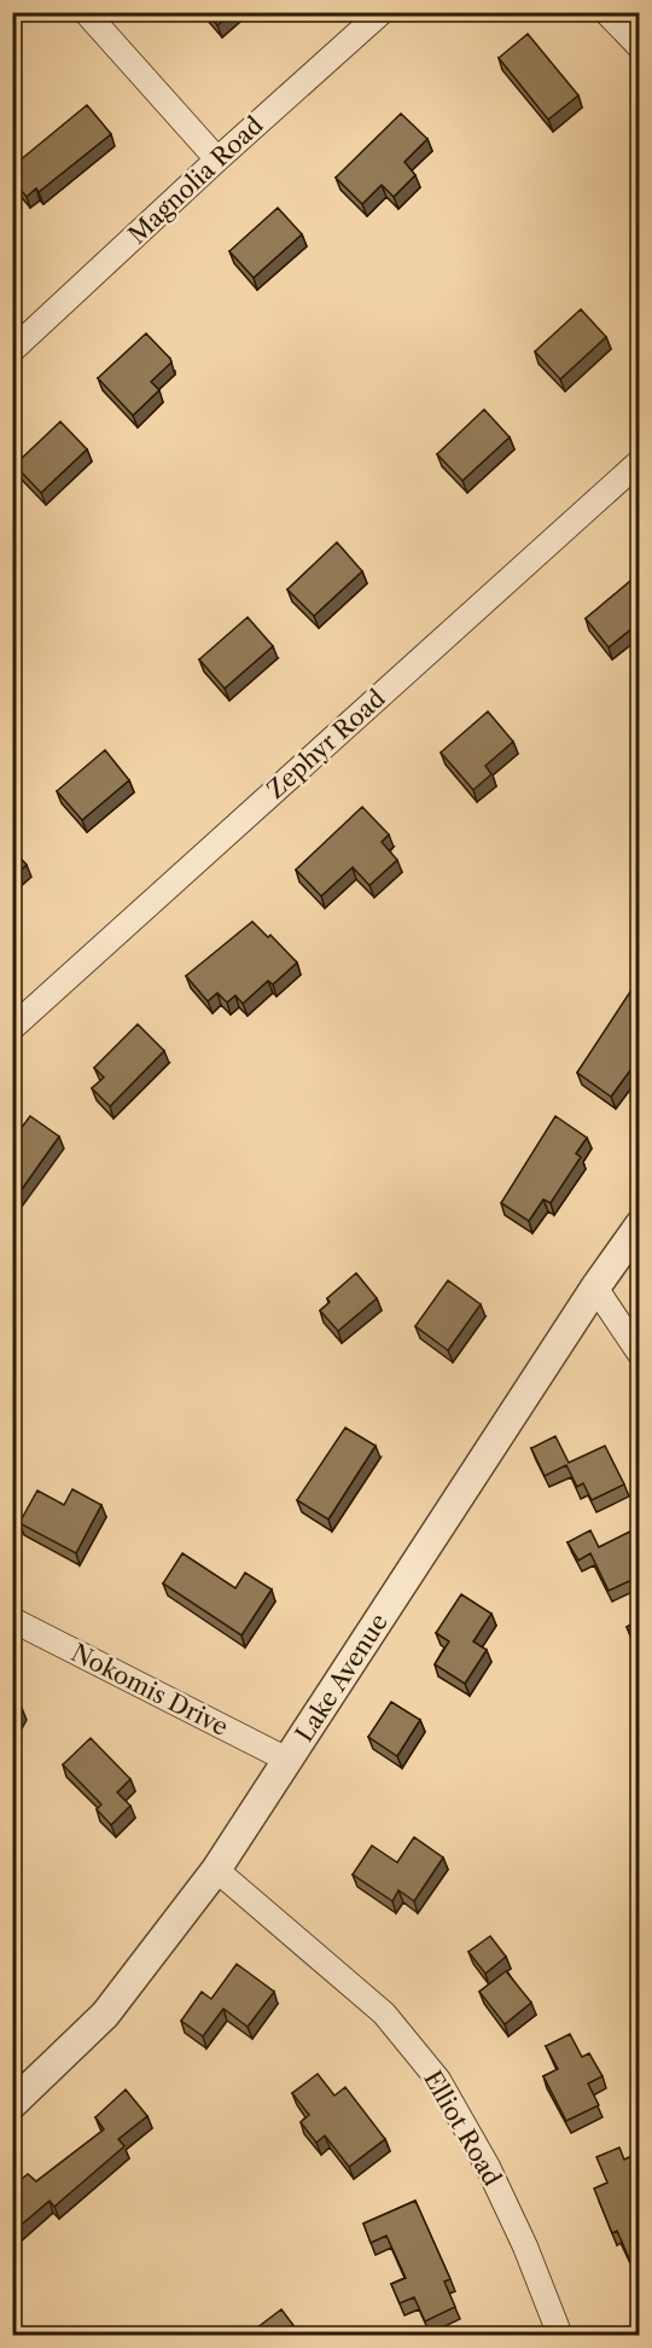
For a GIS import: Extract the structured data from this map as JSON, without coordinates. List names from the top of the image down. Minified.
{"streets":{"street":["Magnolia Road","Zephyr Road","Lake Avenue","Nokomis Drive","Elliot Road"]},"crossings":[["Lake Avenue","Nokomis Drive"],["Lake Avenue","Elliot Road"]]}
